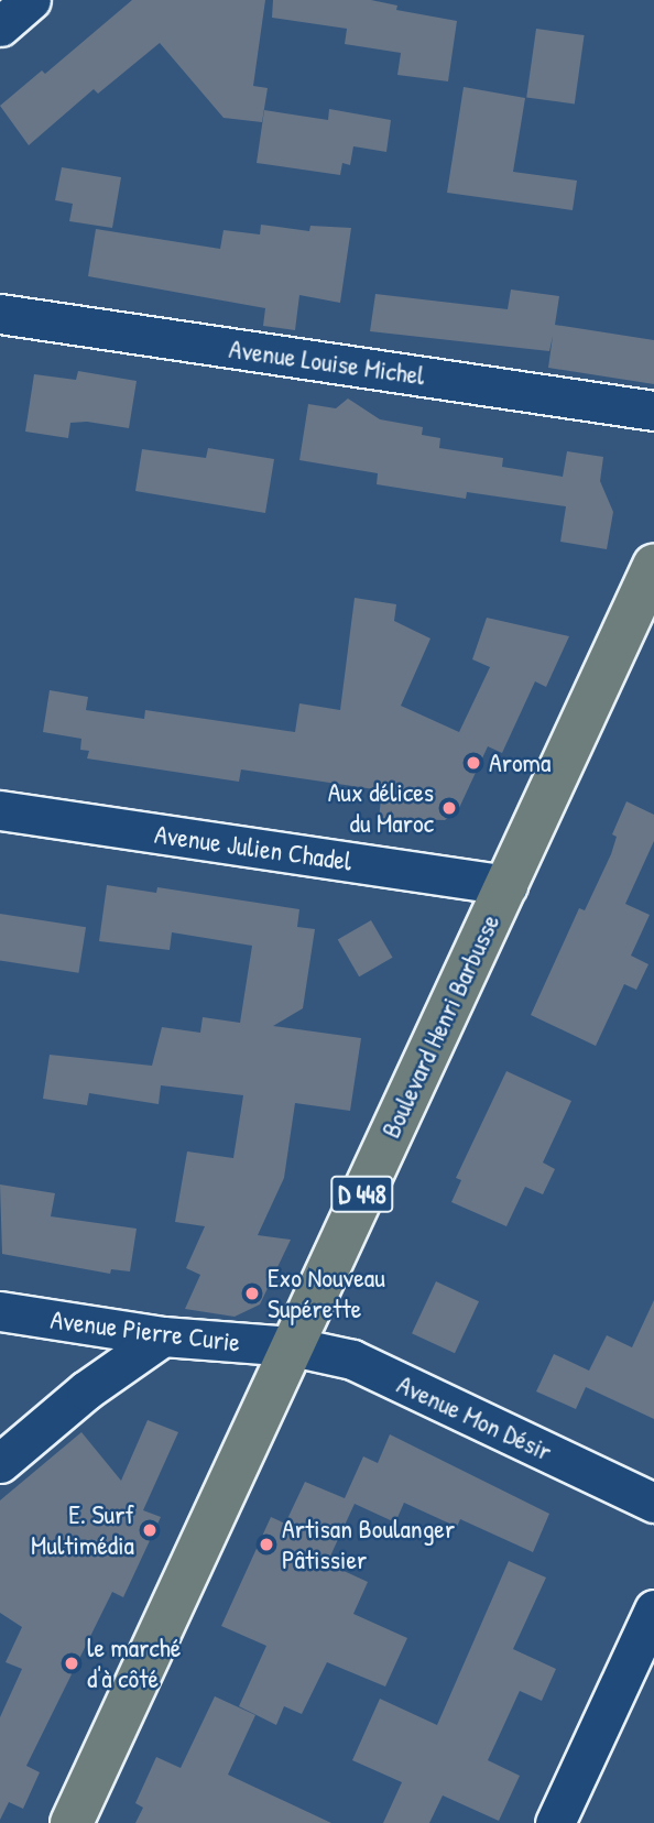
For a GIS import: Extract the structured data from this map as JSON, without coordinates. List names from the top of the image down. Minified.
{"streets":{"main road":["Boulevard Henri Barbusse","D 448"],"street":["Avenue Louise Michel","Avenue Julien Chadel","Avenue Pierre Curie","Avenue Mon Désir"]},"crossings":[["Avenue Julien Chadel","Boulevard Henri Barbusse"],["Boulevard Henri Barbusse","Avenue Pierre Curie"],["Boulevard Henri Barbusse","Avenue Mon Désir"],["Avenue Pierre Curie","Avenue Mon Désir"]],"places":["Aroma","Aux délices du Maroc","Exo Nouveau Supérette","E. Surf Multimédia","Artisan Boulanger Pâtissier","le marché d'à côté"]}
